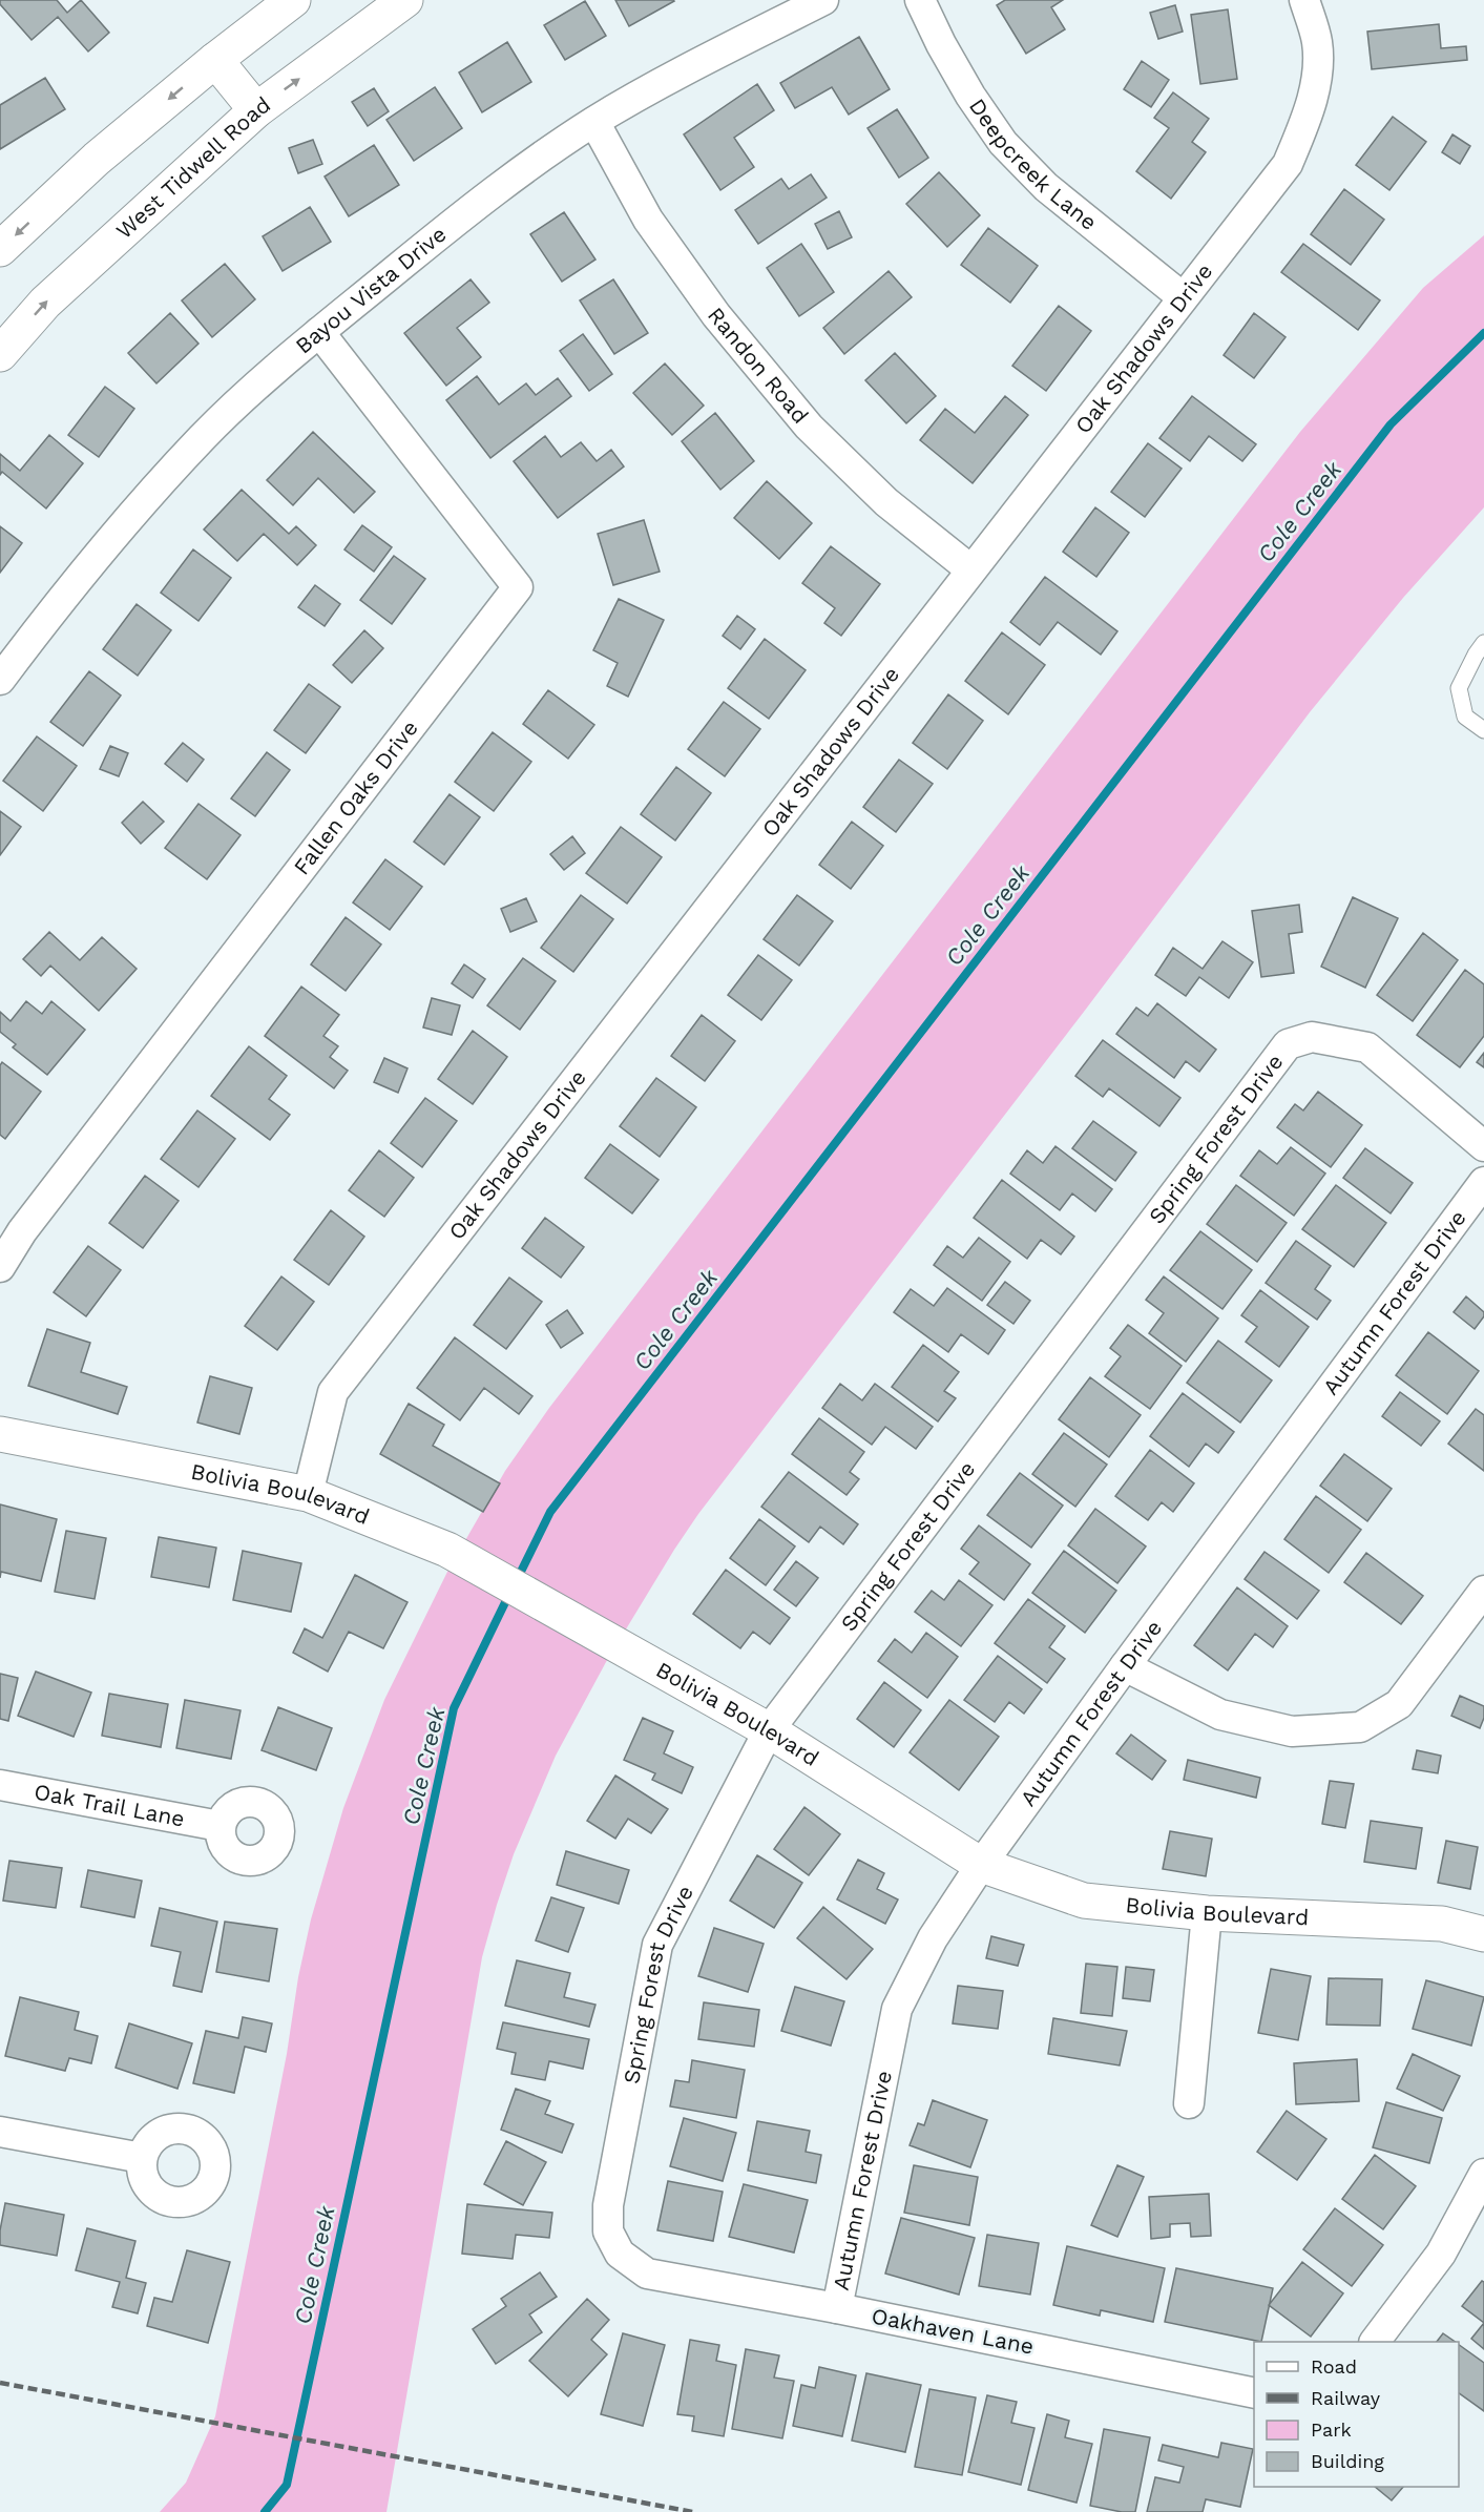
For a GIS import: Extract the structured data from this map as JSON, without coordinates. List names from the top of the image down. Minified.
{"streets":{"street":["Deepcreek Lane","West Tidwell Road","Bayou Vista Drive","Oak Shadows Drive","Randon Road","Fallen Oaks Drive","Spring Forest Drive","Autumn Forest Drive","Bolivia Boulevard","Oak Trail Lane","Oakhaven Lane"]},"crossings":[["Deepcreek Lane","Oak Shadows Drive"],["Bayou Vista Drive","Randon Road"],["Bayou Vista Drive","Fallen Oaks Drive"],["Oak Shadows Drive","Randon Road"],["Oak Shadows Drive","Bolivia Boulevard"],["Spring Forest Drive","Bolivia Boulevard"],["Spring Forest Drive","Oakhaven Lane"],["Autumn Forest Drive","Bolivia Boulevard"],["Autumn Forest Drive","Oakhaven Lane"]],"water":["Cole Creek"],"legend":["Road","Railway","Park","Building"]}
